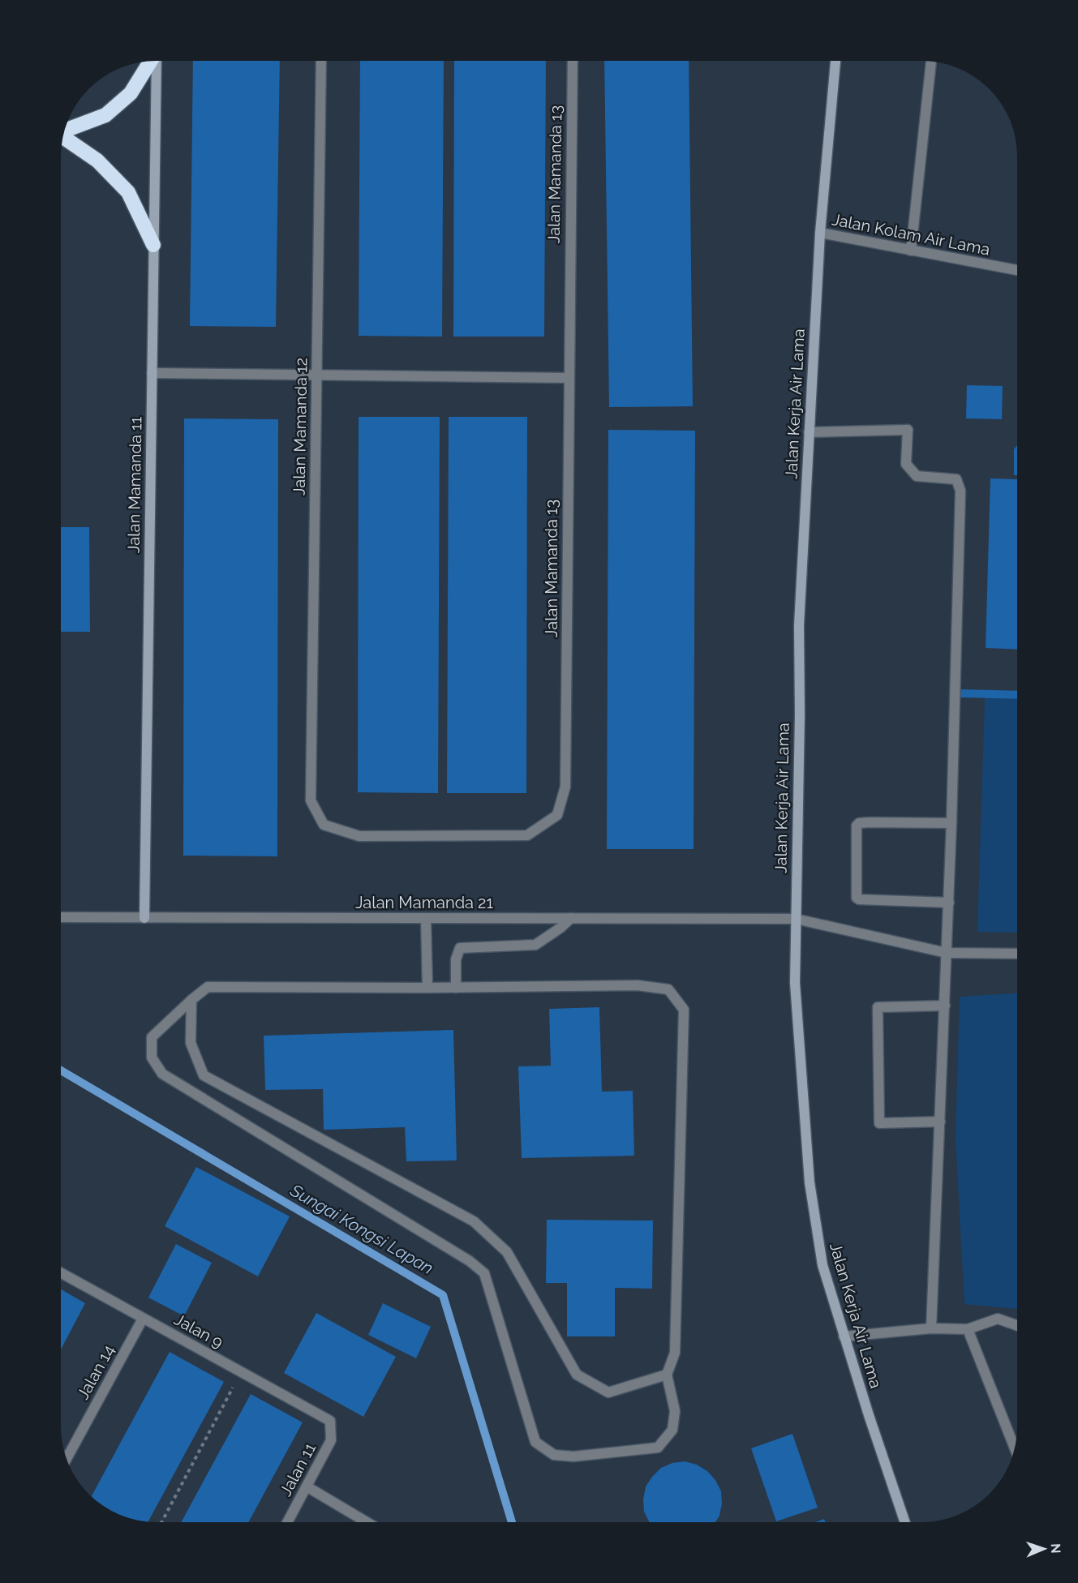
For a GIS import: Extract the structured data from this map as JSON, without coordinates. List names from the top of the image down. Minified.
{"streets":{"street":["Jalan Mamanda 13","Jalan Kolam Air Lama","Jalan Kerja Air Lama","Jalan Mamanda 12","Jalan Mamanda 11","Jalan Mamanda 21","Jalan 9","Jalan 14","Jalan 11"]},"crossings":[["Jalan Mamanda 13","Jalan Mamanda 12"],["Jalan Kolam Air Lama","Jalan Kerja Air Lama"],["Jalan Kerja Air Lama","Jalan Mamanda 21"],["Jalan Mamanda 11","Jalan Mamanda 21"],["Jalan 9","Jalan 14"],["Jalan 9","Jalan 11"]],"water":["Sungai Kongsi Lapan"],"north":"right"}
